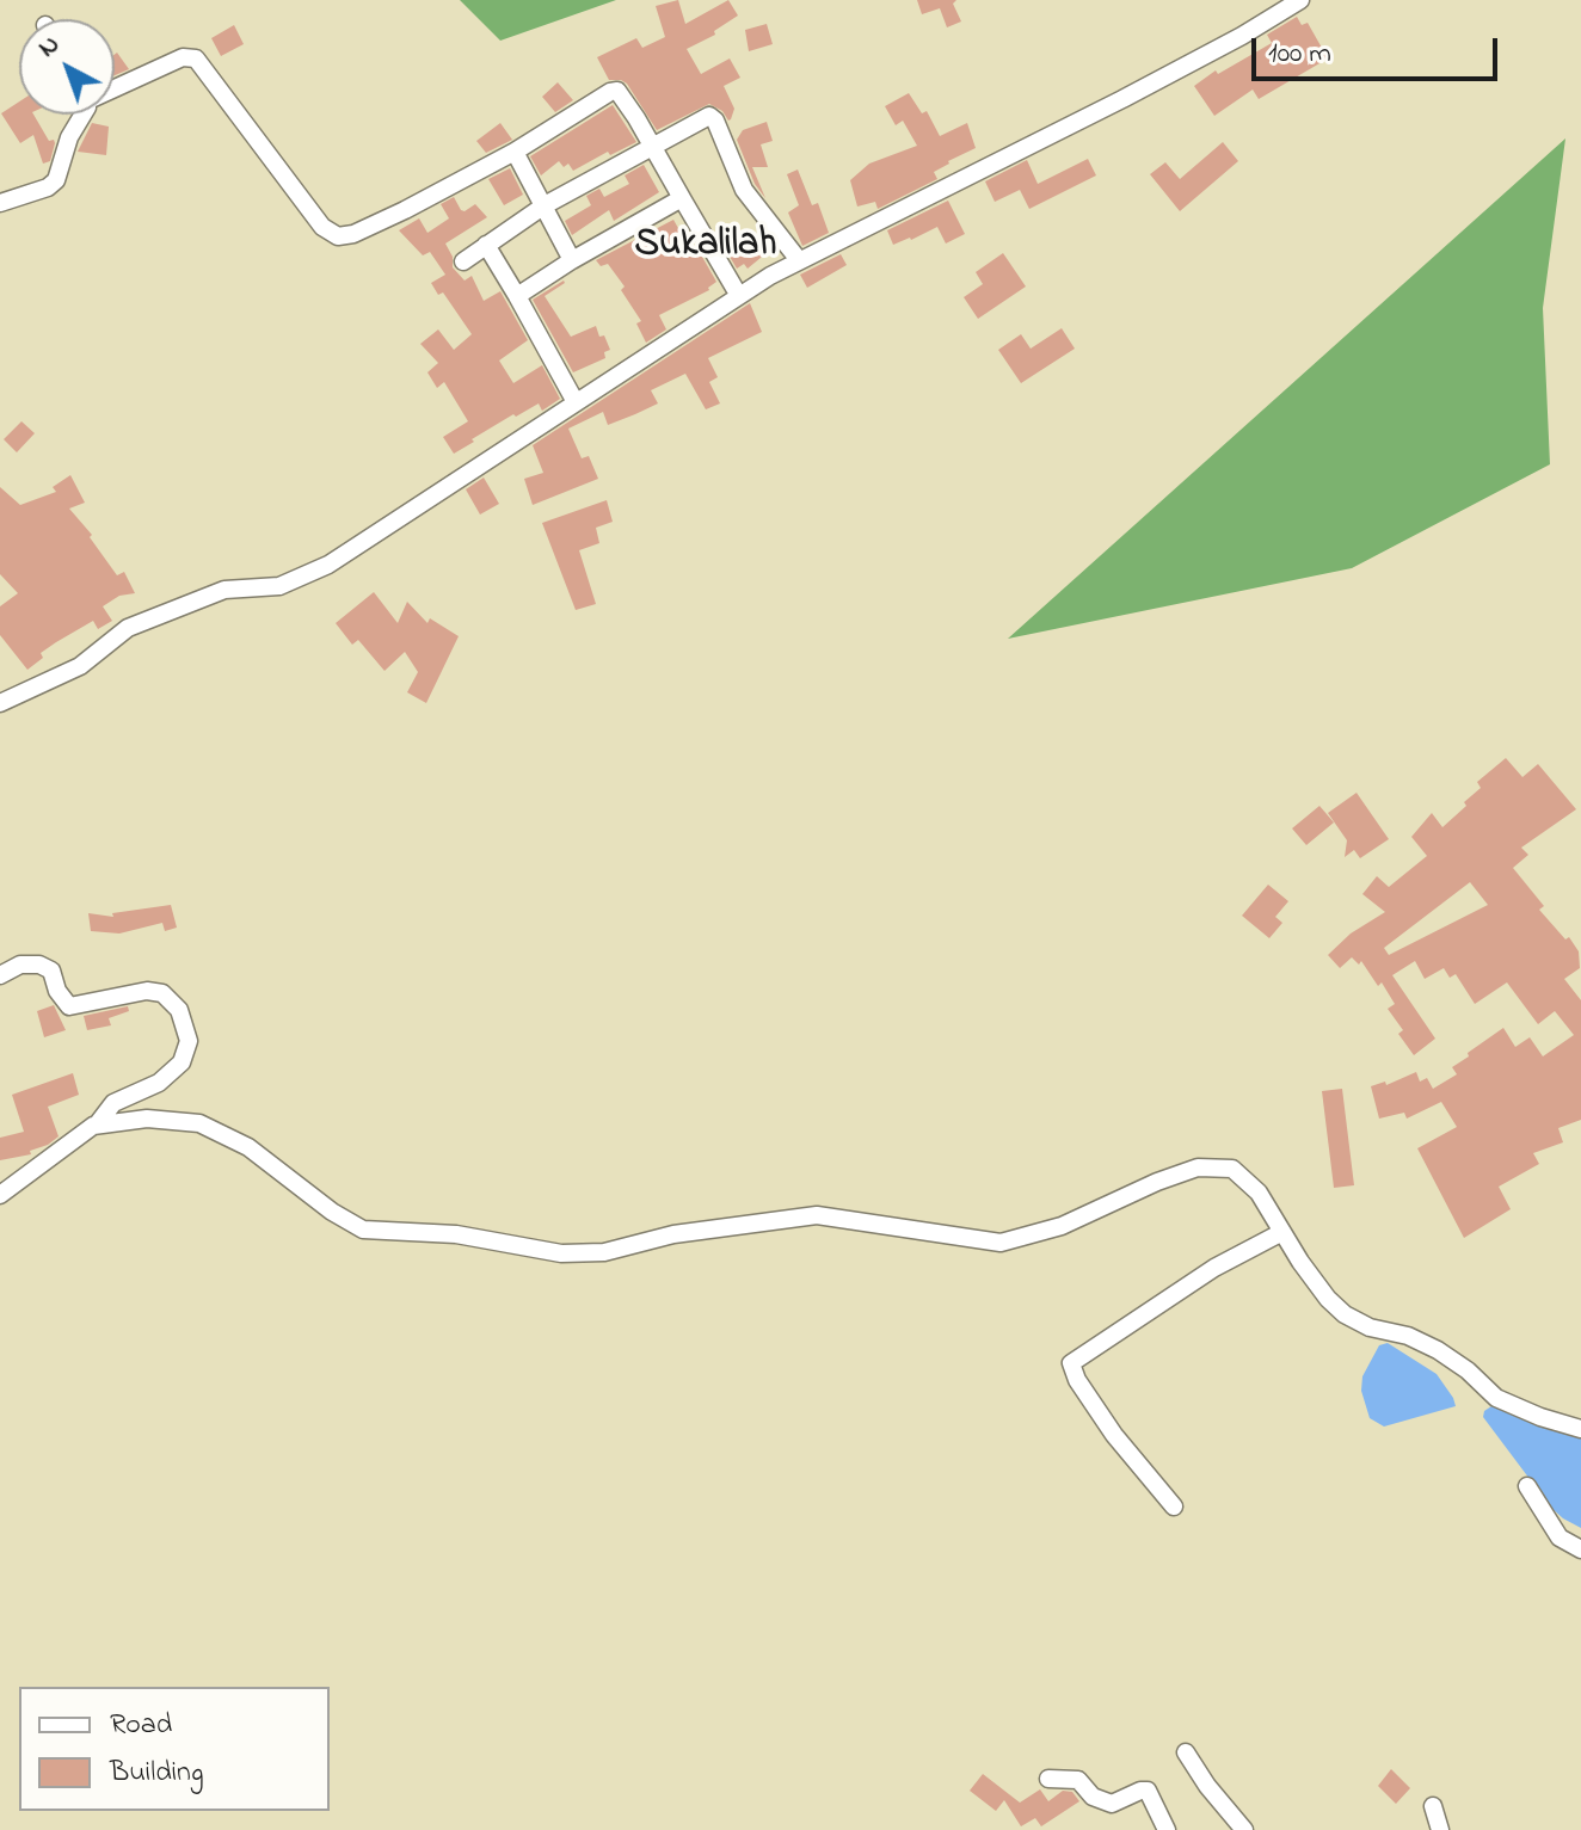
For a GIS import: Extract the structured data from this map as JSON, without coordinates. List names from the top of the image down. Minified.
{"districts":["Sukalilah"],"legend":["Road","Building"],"scale_bar":"100 m","north":"top left"}
